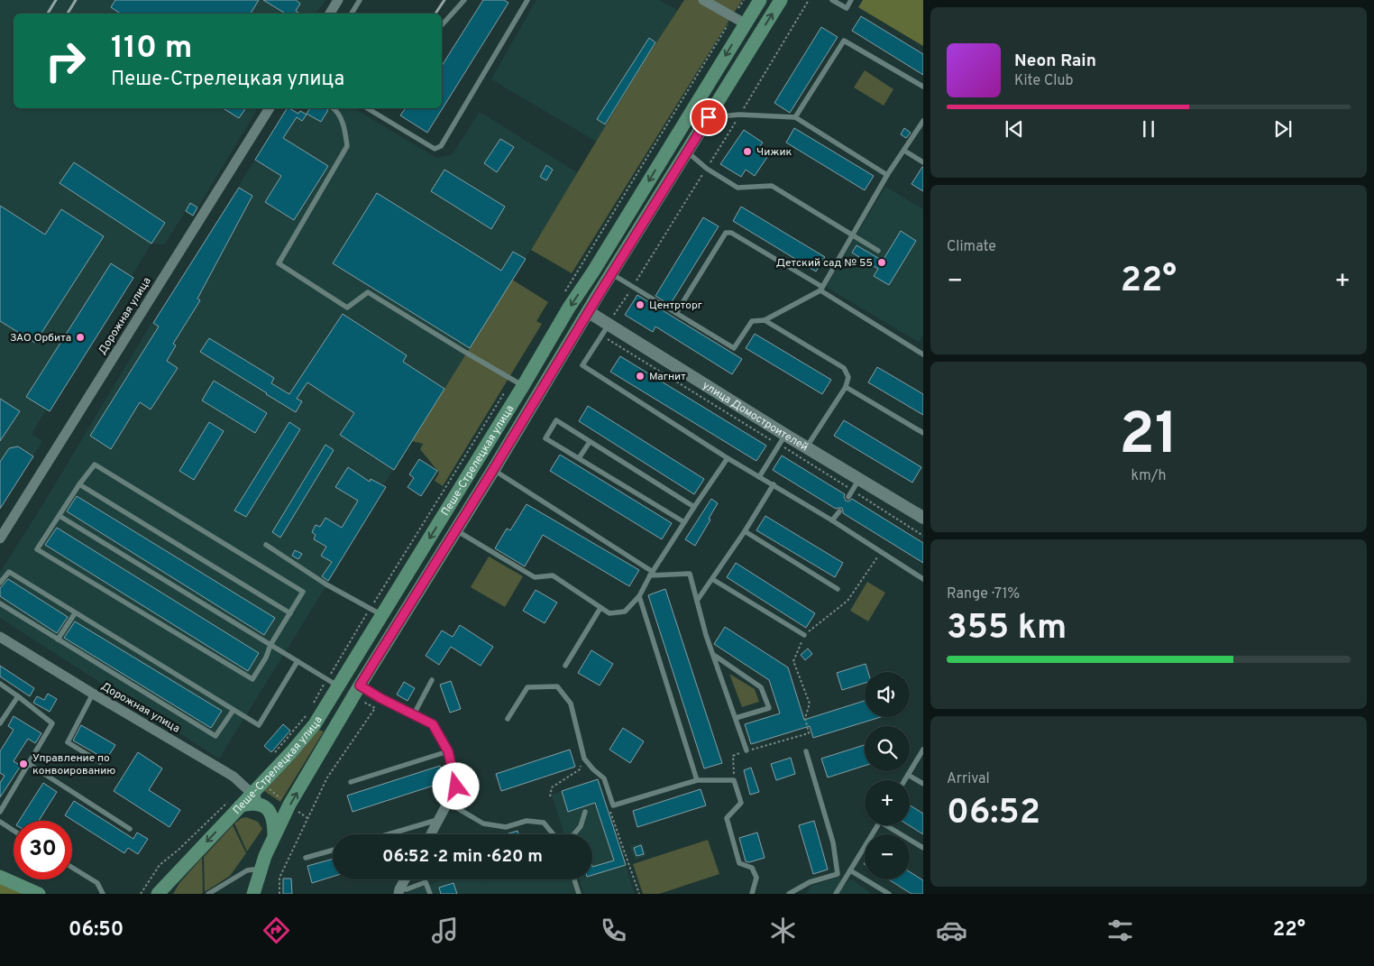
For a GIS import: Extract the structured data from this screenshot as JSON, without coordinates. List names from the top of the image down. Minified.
{"streets":{"main road":["Пеше-Стрелецкая улица"],"street":["Дорожная улица","улица Домостроителей"]},"crossings":[["Дорожная улица","Пеше-Стрелецкая улица"],["улица Домостроителей","Пеше-Стрелецкая улица"]],"places":["Чижик","Детский сад № 55","Центрторг","ЗАО Орбита","Магнит","Управление по конвоированию"],"page":{"turn":["110 m","Пеше-Стрелецкая улица"],"song":["Neon Rain","Kite Club"],"tile":["Climate",["21","km/h"],["Range · 71%","355 km"],["Arrival","06:52"]],"heat":["−","22°","+"],"map_buttons":["+","−"],"limit":"30","trip":"06:52 · 2 min · 620 m","tabs":["06:50","22°"]}}
